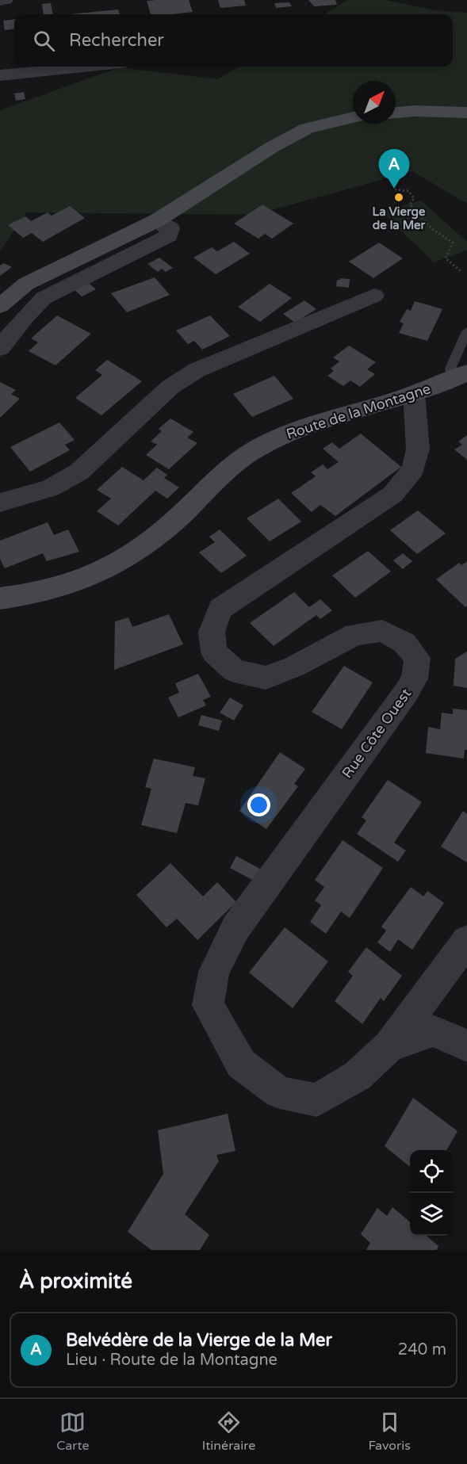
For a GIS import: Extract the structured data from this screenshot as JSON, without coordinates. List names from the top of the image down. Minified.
{"streets":{"main road":["Route de la Montagne"],"street":["Rue Côte Ouest"]},"crossings":[["Route de la Montagne","Rue Côte Ouest"]],"places":["La Vierge de la Mer"],"north":"top right","page":{"search":"Rechercher","pins":"A","heading":"À proximité","list":[{"mark":"A","name":"Belvédère de la Vierge de la Mer","note":"Lieu · Route de la Montagne","value":"240 m"}],"nav":["Carte","Itinéraire","Favoris"]}}
